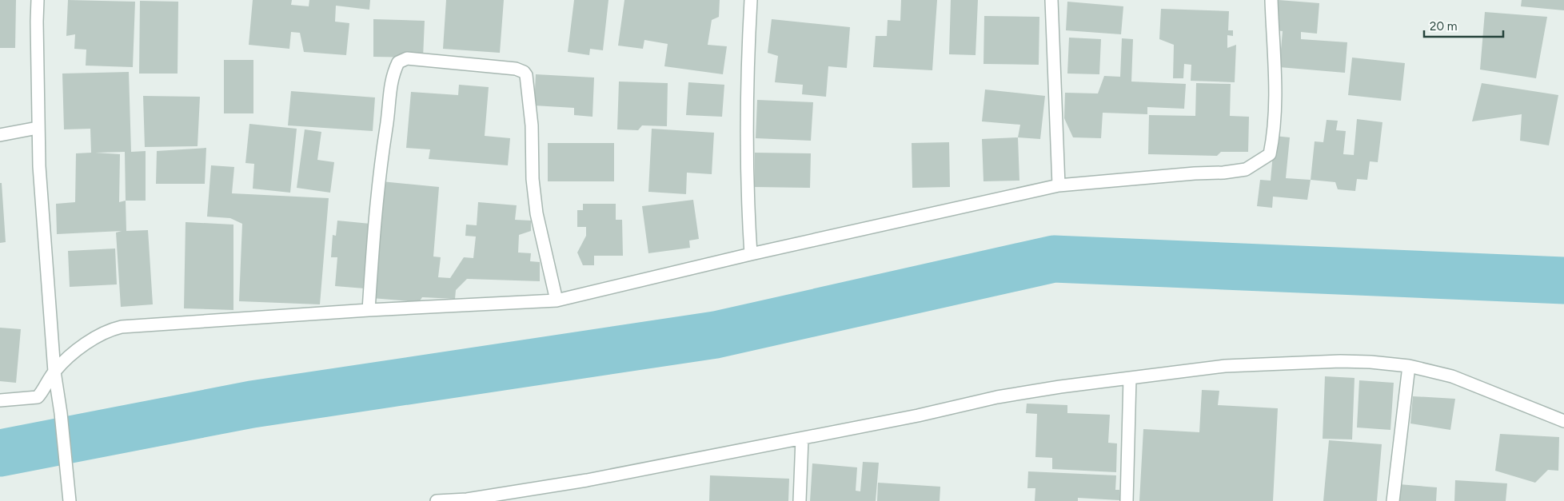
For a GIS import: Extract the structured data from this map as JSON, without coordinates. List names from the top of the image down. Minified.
{"scale_bar":"20 m"}
